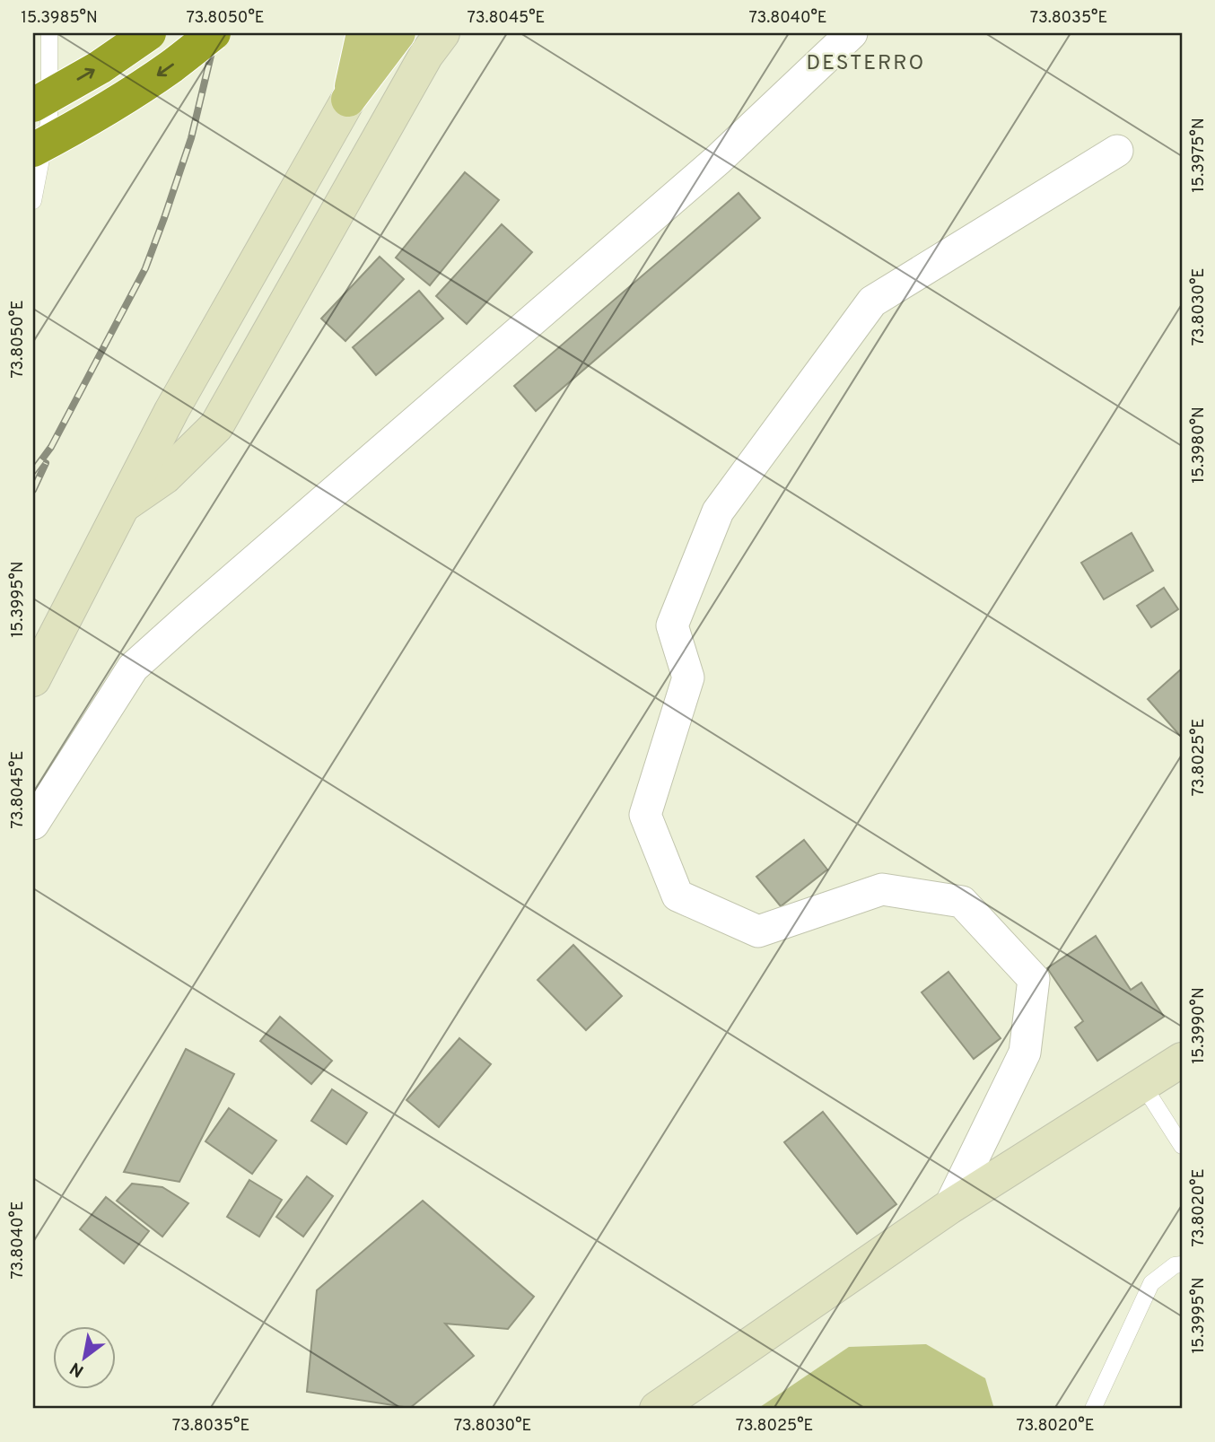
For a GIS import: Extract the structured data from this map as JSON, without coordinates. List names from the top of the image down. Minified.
{"districts":["DESTERRO"],"north":"bottom left","coordinates":["15.3985°N","73.8050°E","73.8045°E","73.8040°E","73.8035°E","15.3975°N","73.8030°E","15.3980°N","15.3995°N","73.8025°E","15.3990°N","73.8020°E"]}
